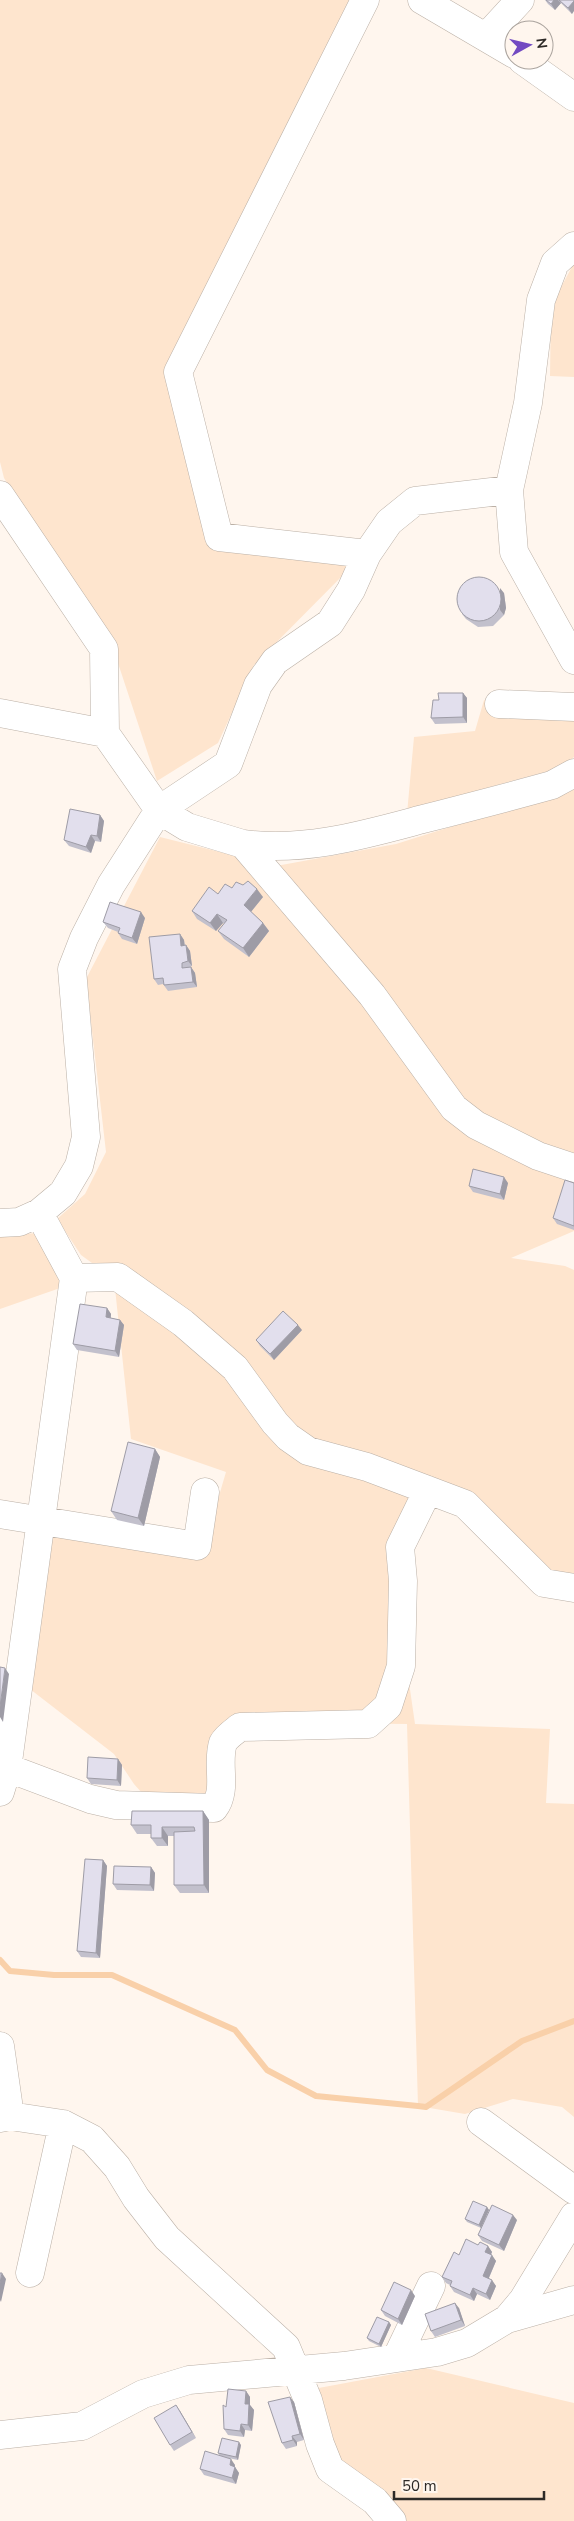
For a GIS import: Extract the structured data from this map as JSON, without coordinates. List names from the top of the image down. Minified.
{"scale_bar":"50 m","north":"right"}
